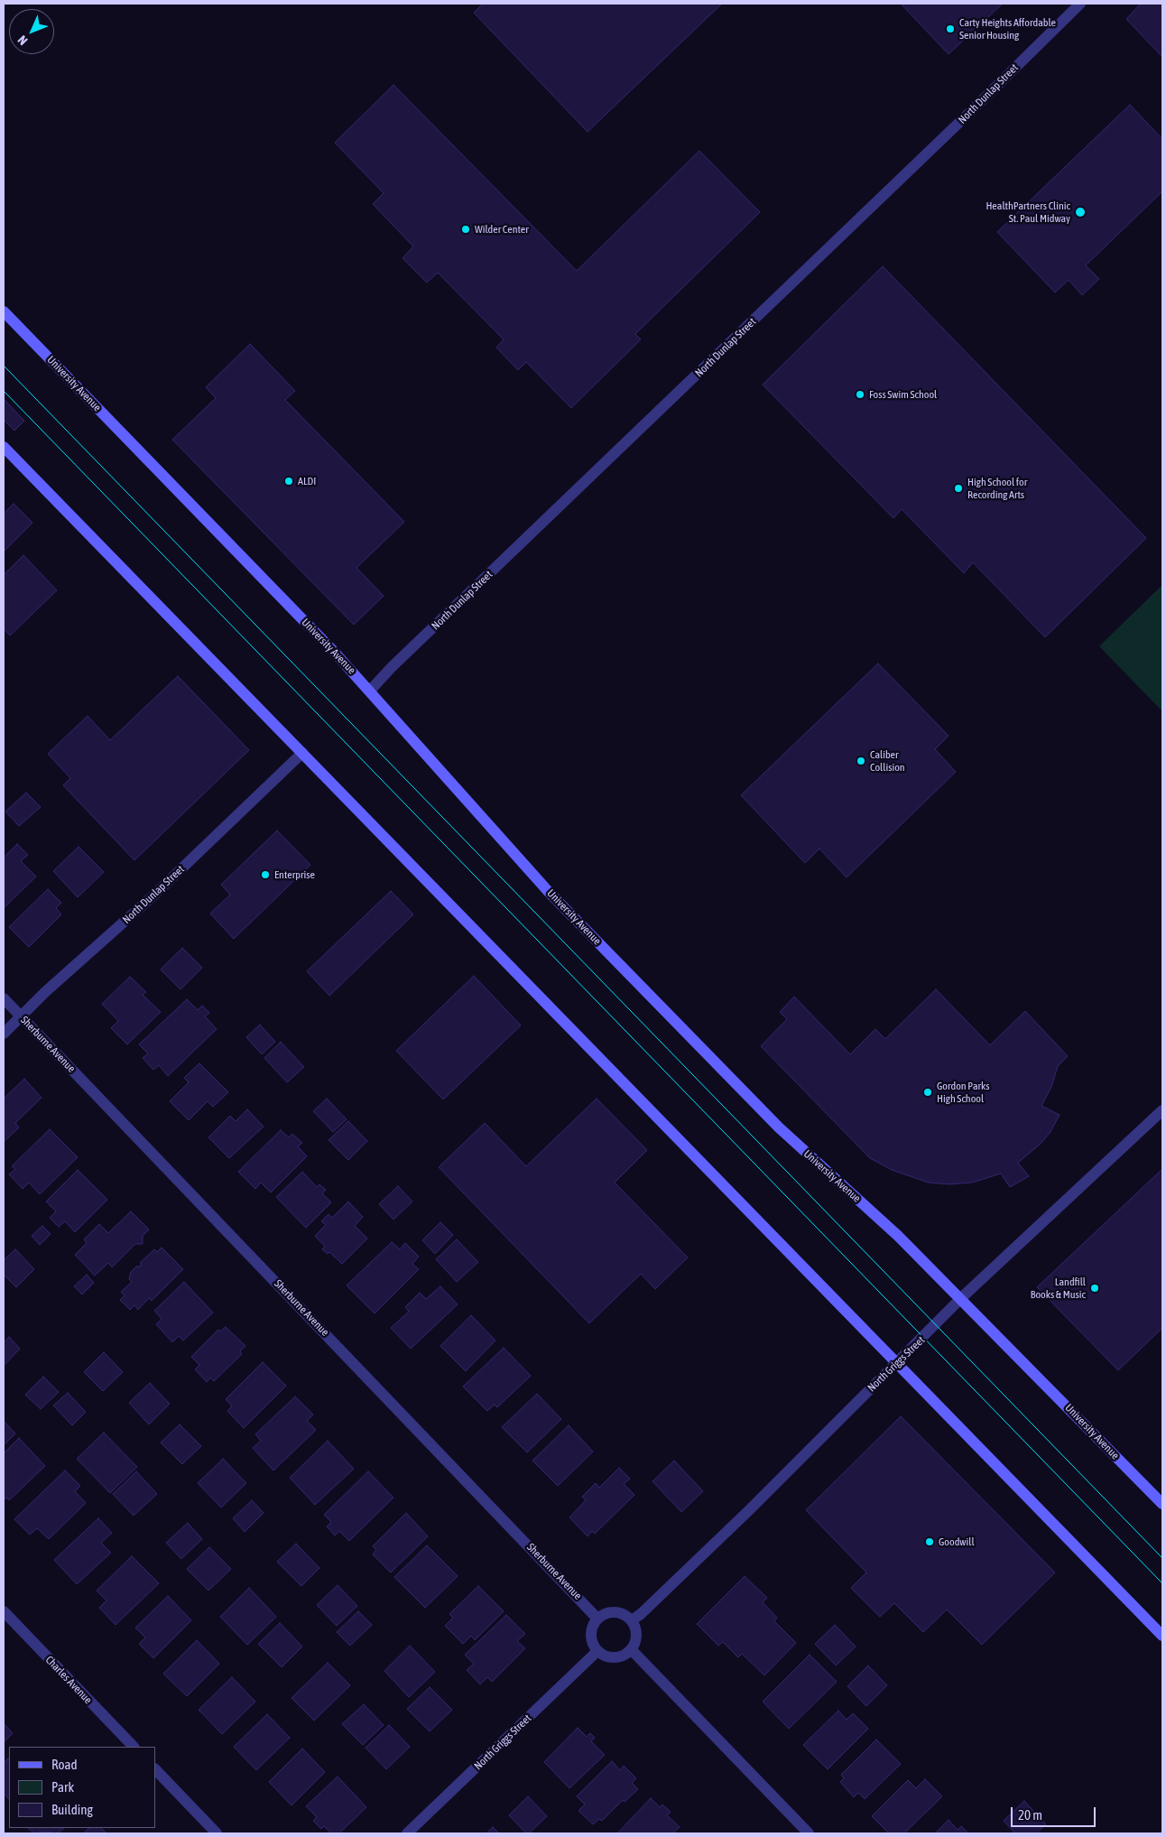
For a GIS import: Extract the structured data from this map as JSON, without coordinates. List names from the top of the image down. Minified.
{"streets":{"main road":["University Avenue"],"street":["North Dunlap Street","Sherburne Avenue","North Griggs Street","Charles Avenue"]},"crossings":[["North Dunlap Street","University Avenue"],["North Dunlap Street","Sherburne Avenue"],["University Avenue","North Griggs Street"],["Sherburne Avenue","North Griggs Street"]],"places":["Carty Heights Affordable Senior Housing","HealthPartners Clinic St. Paul Midway","Wilder Center","Foss Swim School","ALDI","High School for Recording Arts","Caliber Collision","Enterprise","Gordon Parks High School","Landfill Books & Music","Goodwill"],"legend":["Road","Park","Building"],"scale_bar":"20 m","north":"bottom left"}
